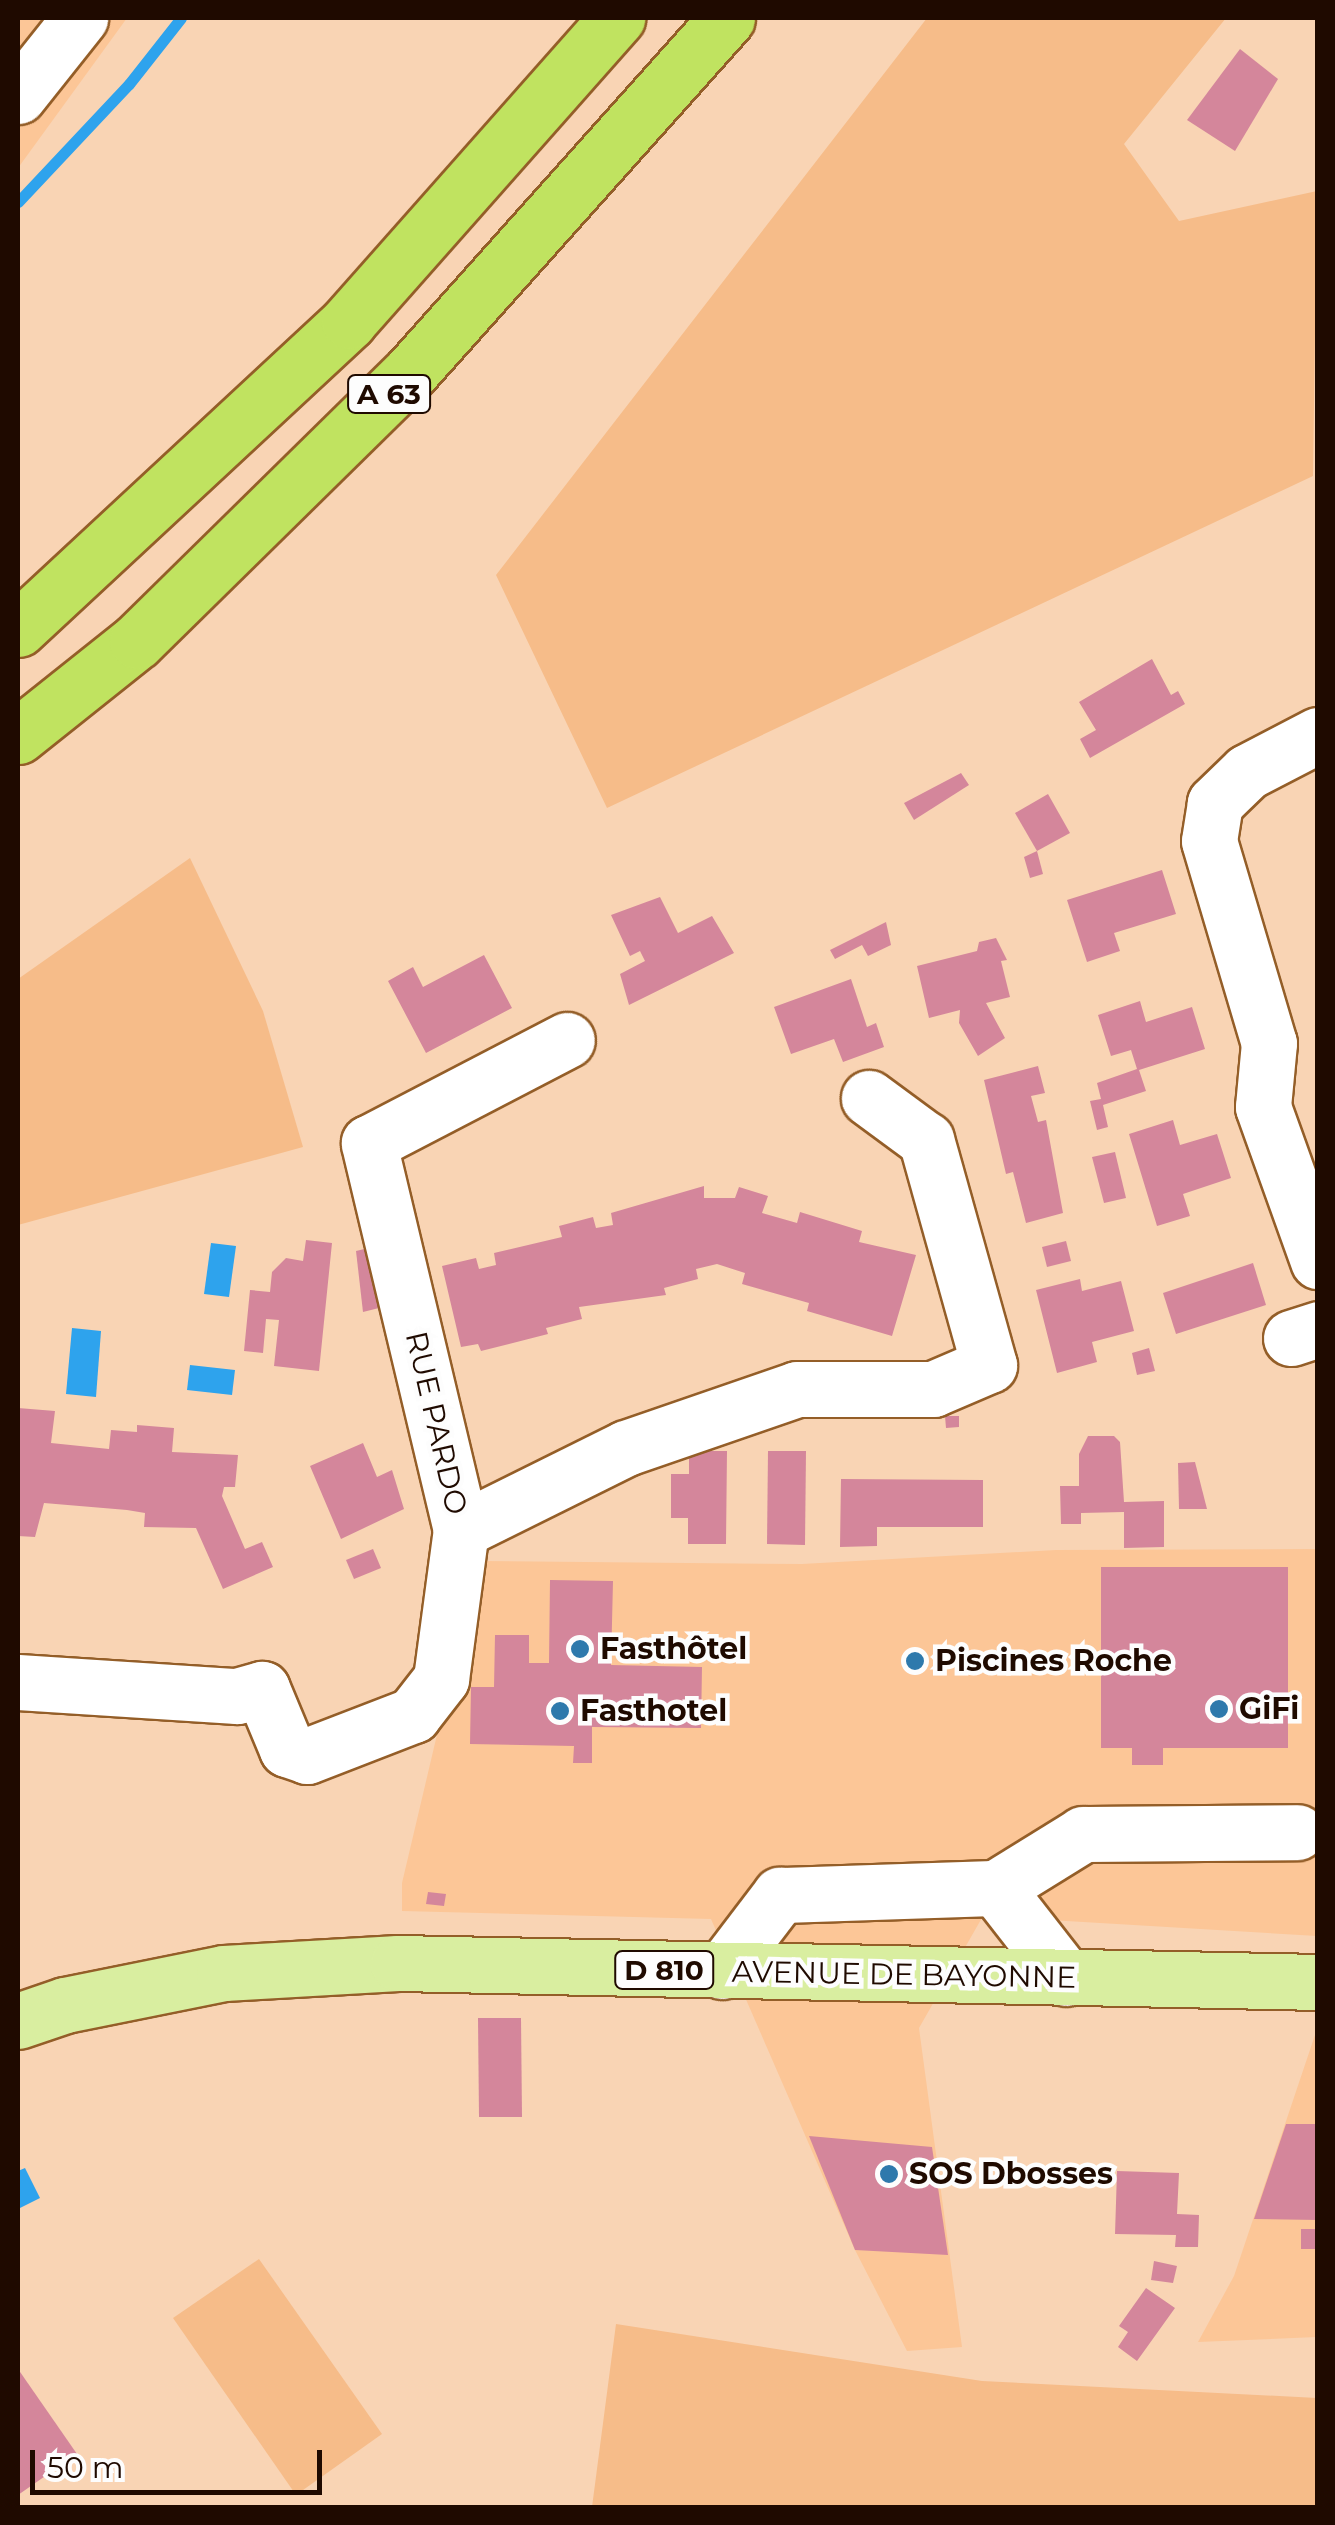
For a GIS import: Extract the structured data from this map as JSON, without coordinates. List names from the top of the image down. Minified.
{"streets":{"highway":["A 63"],"main road":["D 810","AVENUE DE BAYONNE"],"street":["RUE PARDO"]},"places":["Fasthôtel","Piscines Roche","GiFi","Fasthotel","SOS Dbosses"],"scale_bar":"50 m"}
